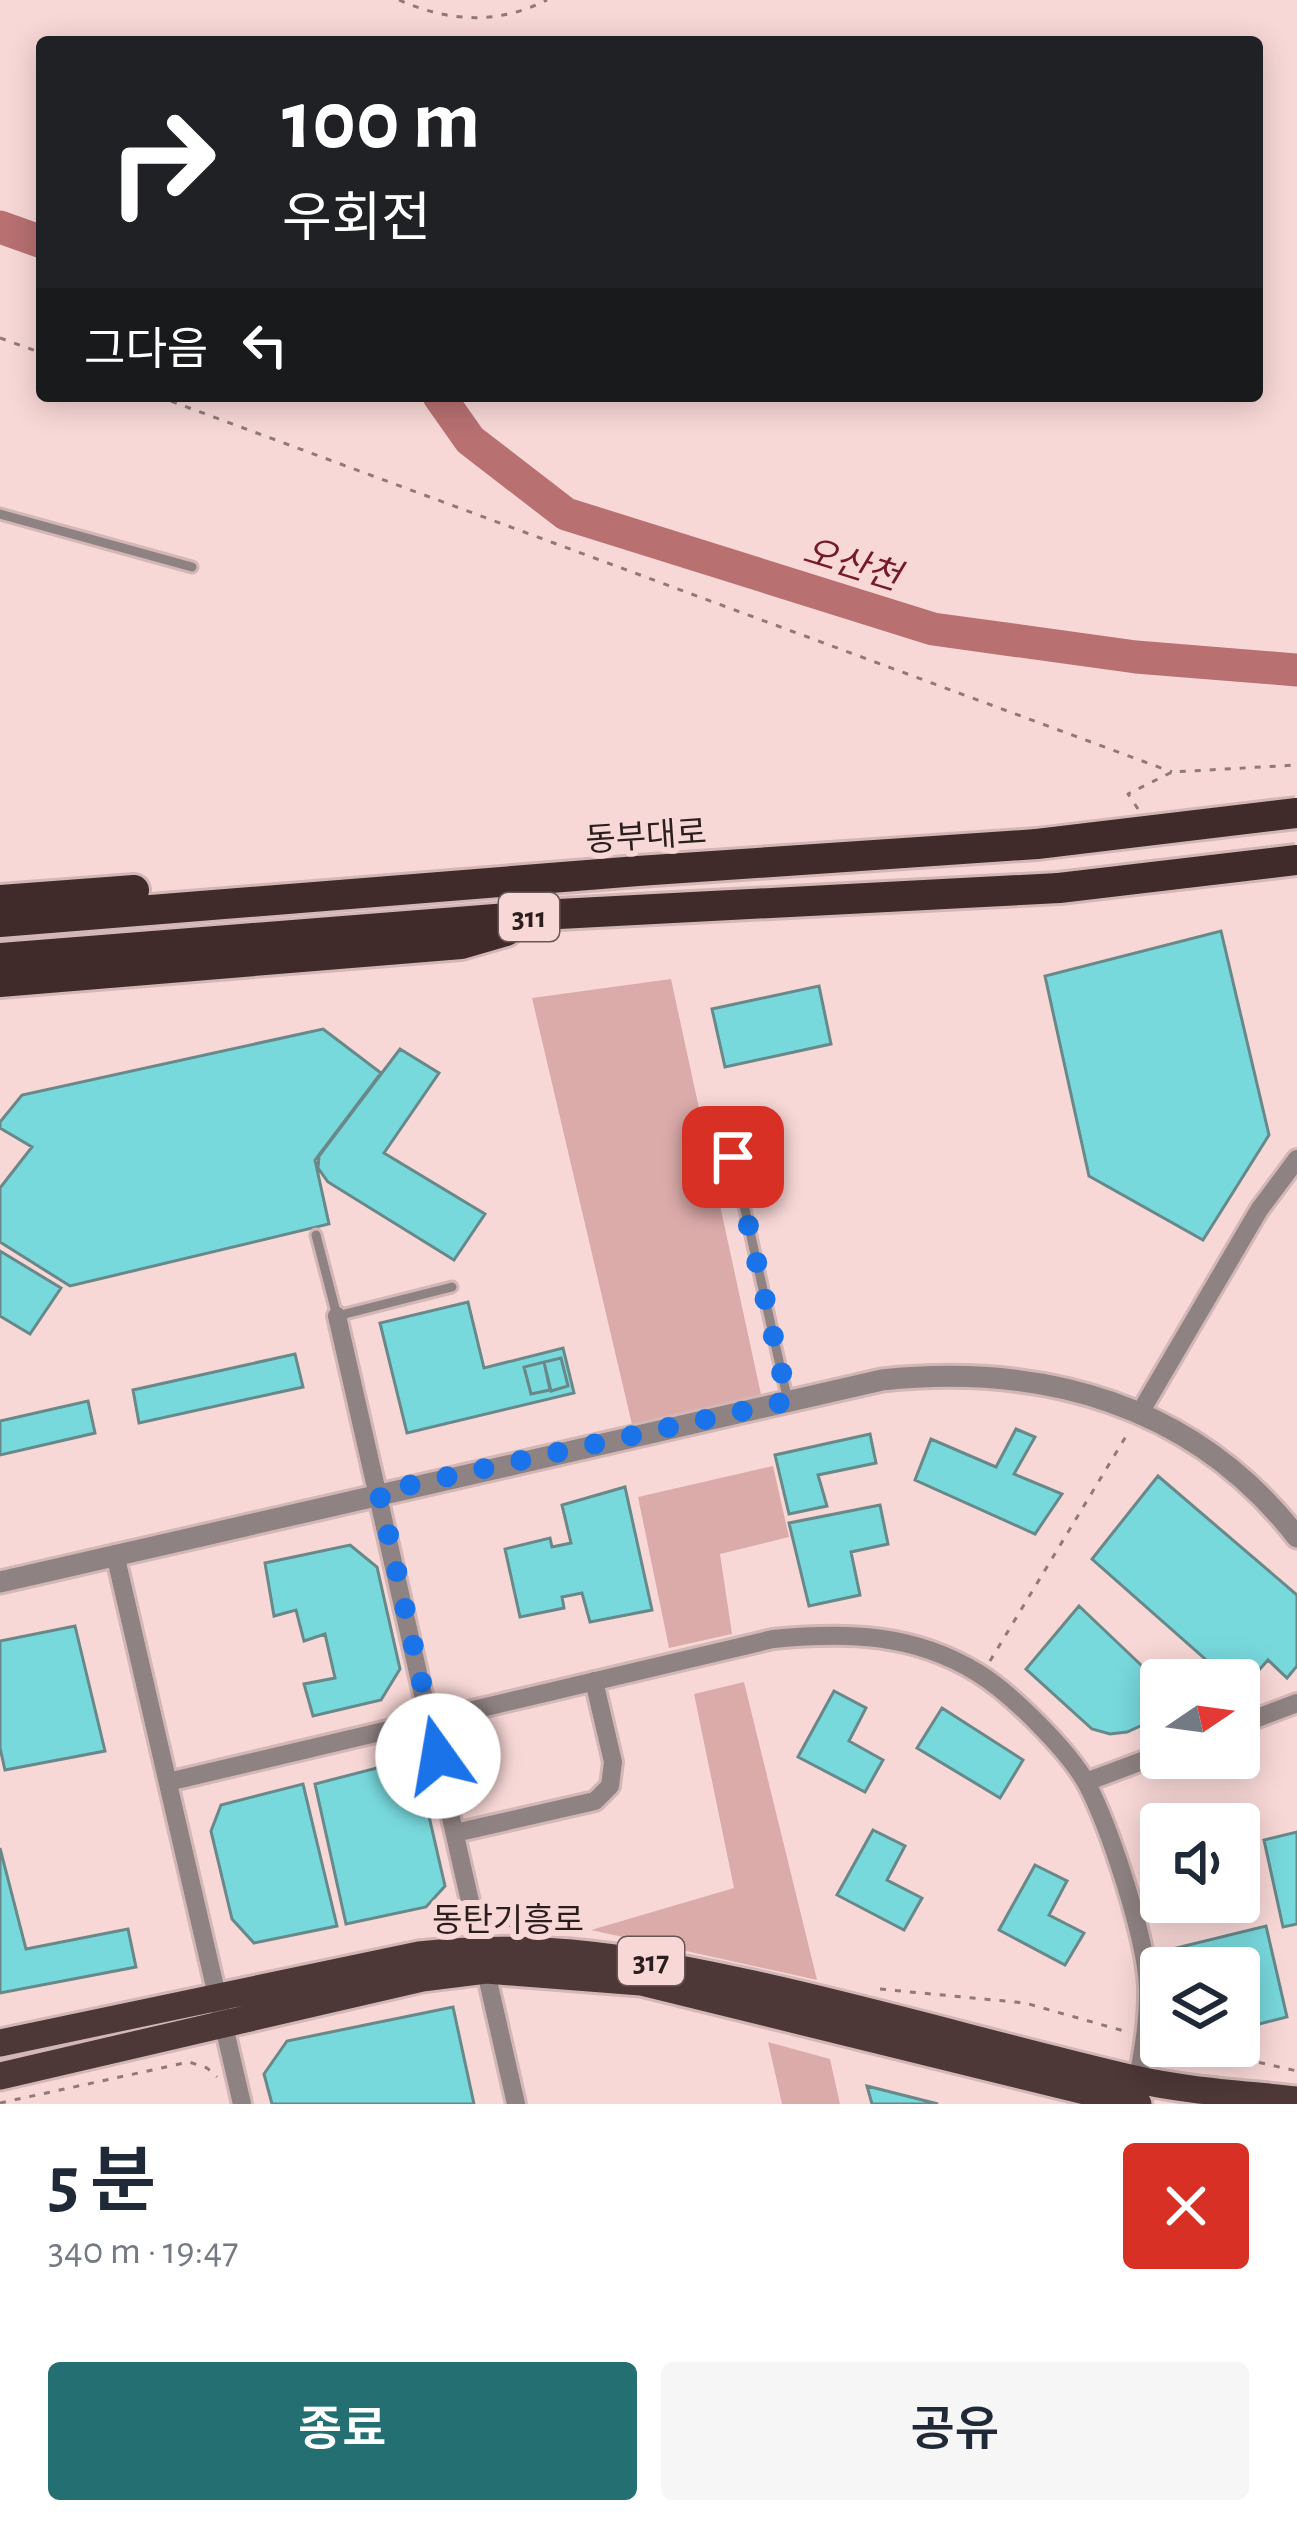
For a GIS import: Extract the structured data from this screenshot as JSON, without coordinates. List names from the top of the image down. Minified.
{"streets":{"highway":["동부대로","311"],"main road":["동탄기흥로","317"]},"water":["오산천"],"north":"right","page":{"turn":["100 m","우회전"],"then":"그다음","heading":["5 분","340 m · 19:47"],"buttons":["종료","공유"]}}
